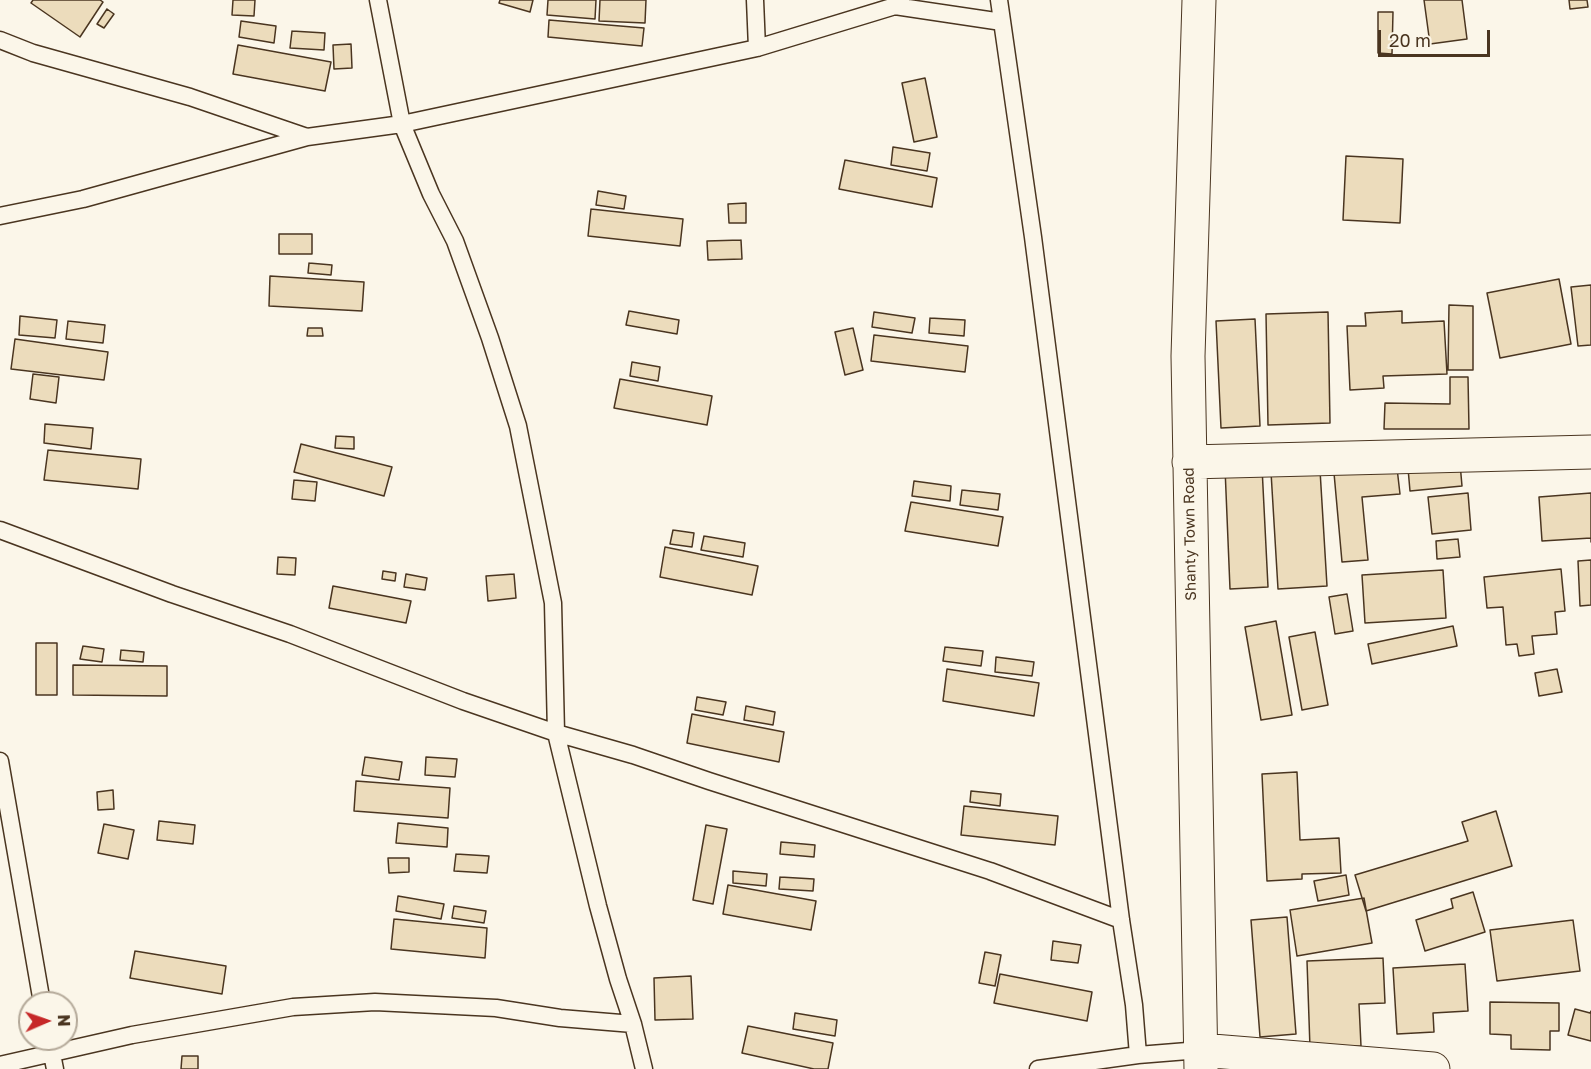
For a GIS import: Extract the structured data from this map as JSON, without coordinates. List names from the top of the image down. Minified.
{"streets":{"street":["Shanty Town Road"]},"scale_bar":"20 m","north":"right"}
